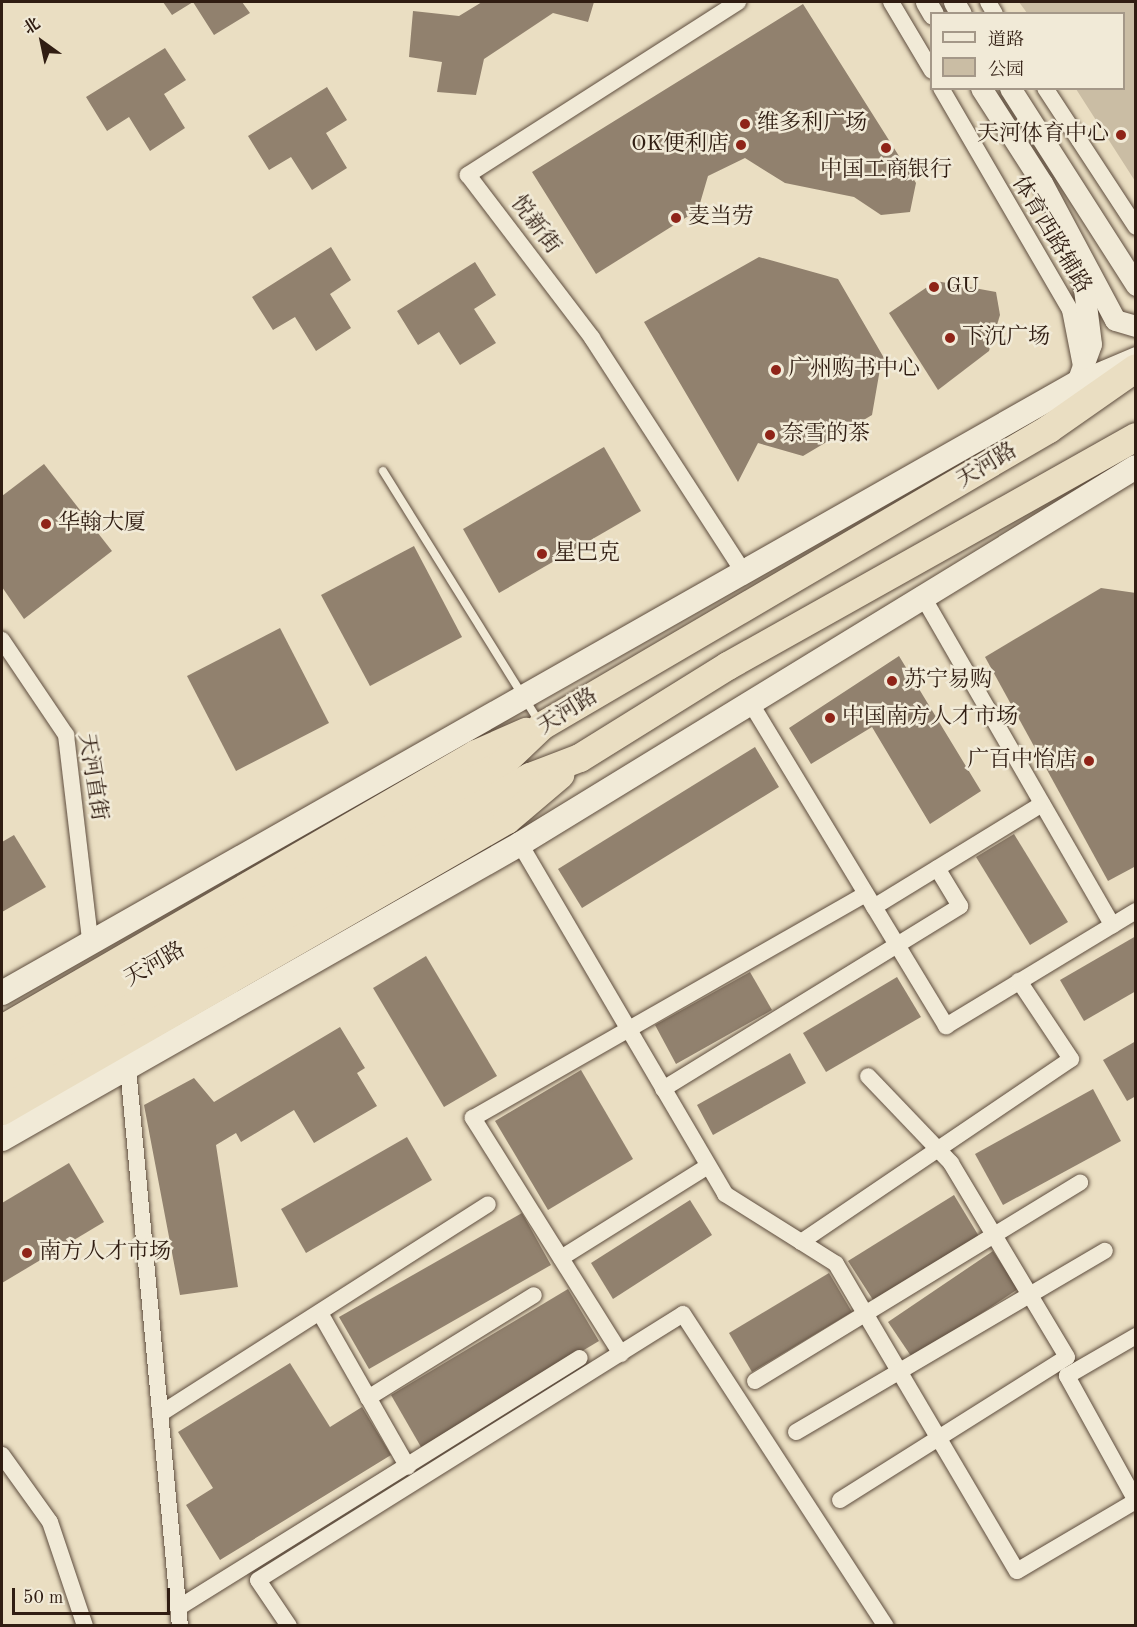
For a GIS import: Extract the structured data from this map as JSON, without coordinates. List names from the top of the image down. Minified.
{"streets":{"highway":["天河路"],"street":["悦新街","体育西路辅路","天河直街"]},"places":["维多利广场","天河体育中心","OK便利店","中国工商银行","麦当劳","GU","下沉广场","广州购书中心","奈雪的茶","华翰大厦","星巴克","苏宁易购","中国南方人才市场","广百中怡店","南方人才市场"],"legend":["道路","公园"],"scale_bar":"50 m","north":"top left"}
